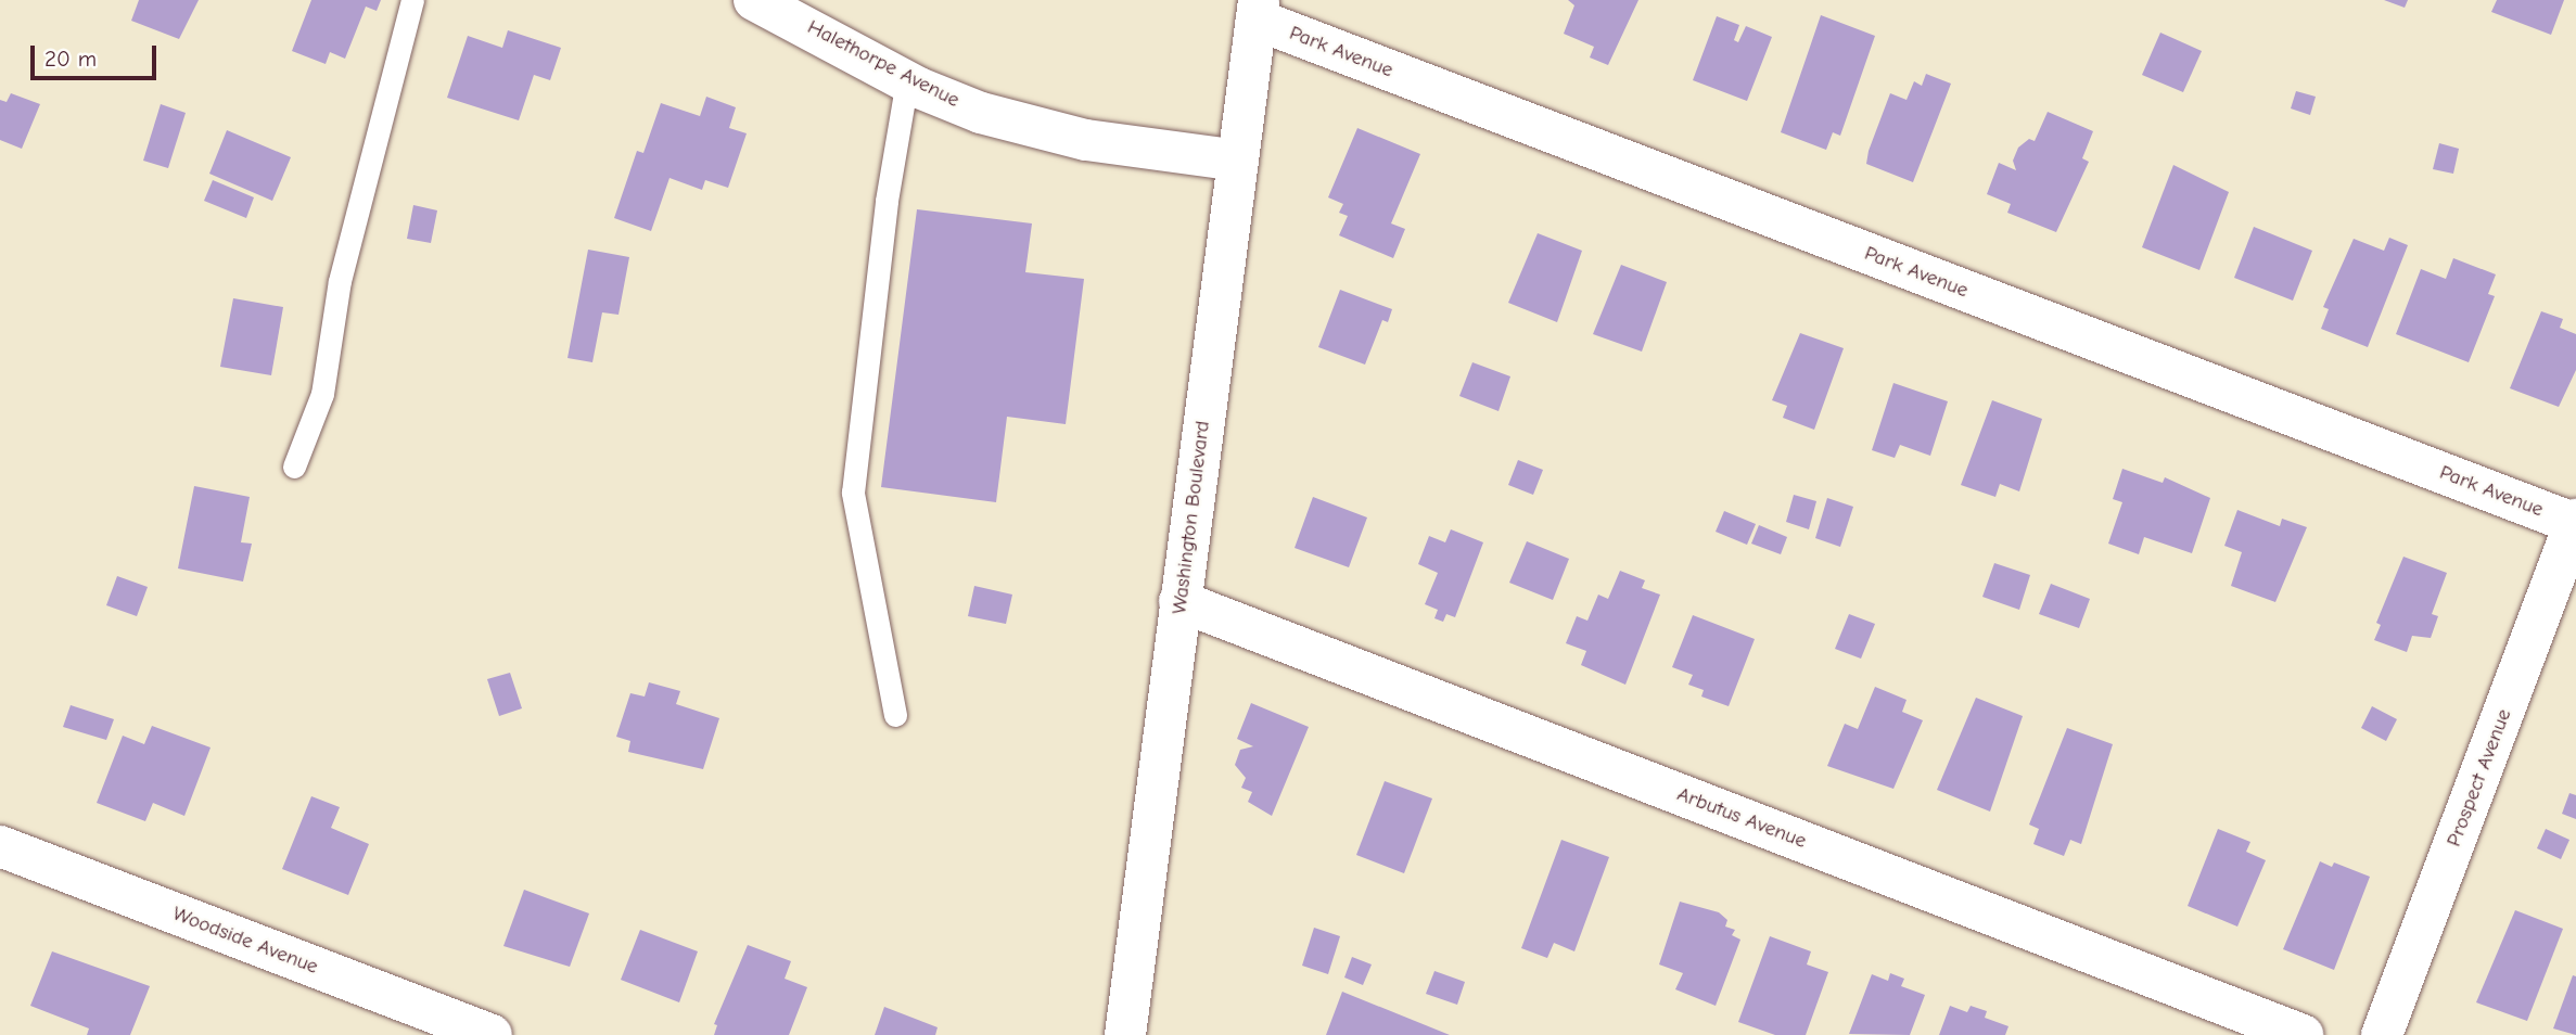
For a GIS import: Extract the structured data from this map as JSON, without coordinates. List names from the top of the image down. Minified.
{"streets":{"street":["Park Avenue","Halethorpe Avenue","Washington Boulevard","Prospect Avenue","Arbutus Avenue","Woodside Avenue"]},"crossings":[["Park Avenue","Washington Boulevard"],["Park Avenue","Prospect Avenue"],["Halethorpe Avenue","Washington Boulevard"],["Washington Boulevard","Arbutus Avenue"]],"scale_bar":"20 m"}
